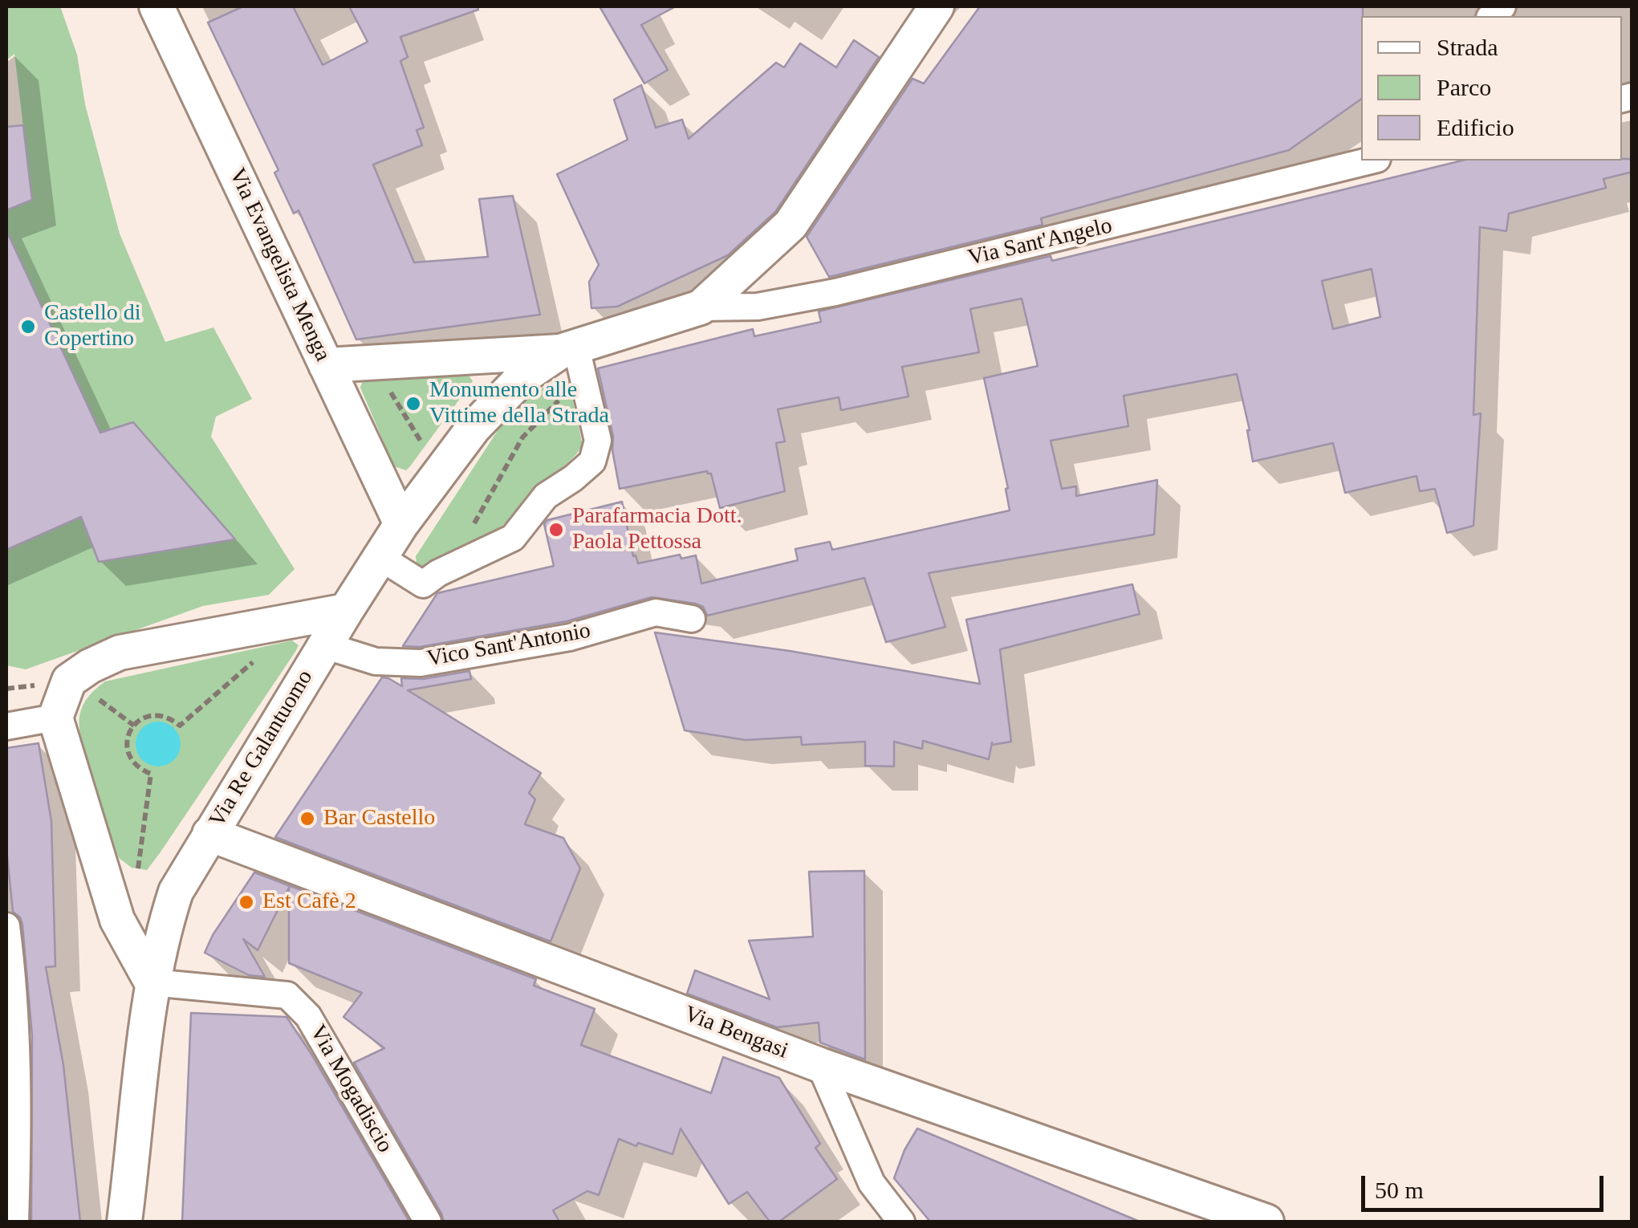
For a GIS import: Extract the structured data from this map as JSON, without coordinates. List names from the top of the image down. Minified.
{"streets":{"street":["Via Sant'Angelo","Via Evangelista Menga","Vico Sant'Antonio","Via Re Galantuomo","Via Bengasi","Via Mogadiscio"]},"crossings":[["Via Evangelista Menga","Via Re Galantuomo"],["Vico Sant'Antonio","Via Re Galantuomo"],["Via Re Galantuomo","Via Bengasi"],["Via Re Galantuomo","Via Mogadiscio"]],"places":["Castello di Copertino","Monumento alle Vittime della Strada","Parafarmacia Dott. Paola Pettossa","Bar Castello","Est Cafè 2"],"legend":["Strada","Parco","Edificio"],"scale_bar":"50 m"}
